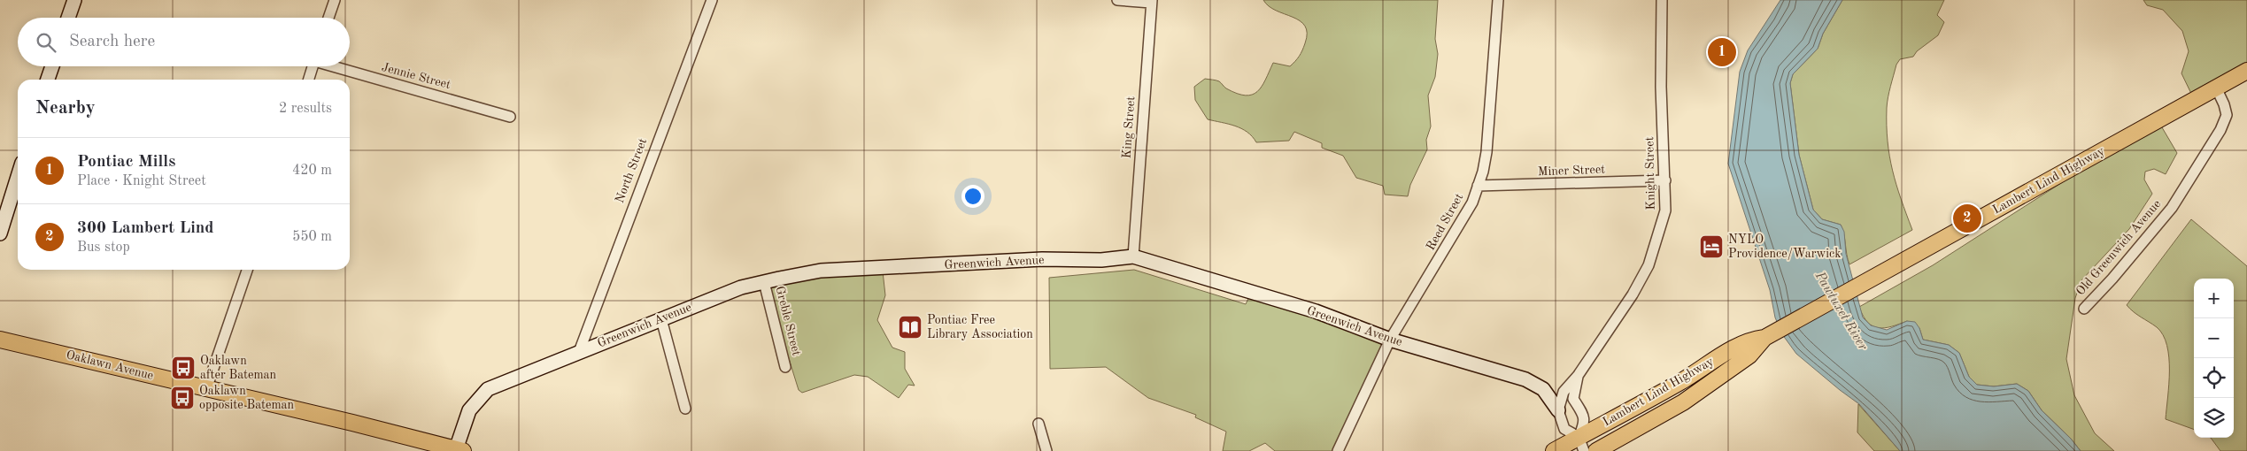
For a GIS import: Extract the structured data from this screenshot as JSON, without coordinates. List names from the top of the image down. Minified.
{"streets":{"main road":["Lambert Lind Highway","Oaklawn Avenue"],"street":["Jennie Street","King Street","North Street","Miner Street","Knight Street","Reed Street","Old Greenwich Avenue","Greenwich Avenue","Greble Street"]},"crossings":[["King Street","Greenwich Avenue"],["North Street","Greenwich Avenue"],["Miner Street","Knight Street"],["Miner Street","Reed Street"],["Knight Street","Lambert Lind Highway"],["Knight Street","Greenwich Avenue"],["Lambert Lind Highway","Old Greenwich Avenue"],["Reed Street","Greenwich Avenue"],["Greenwich Avenue","Greble Street"],["Greenwich Avenue","Oaklawn Avenue"]],"water":["Pawtuxet River"],"places":{"hotel":["NYLO Providence/Warwick"],"library":["Pontiac Free Library Association"],"bus stop":["Oaklawn after Bateman","Oaklawn opposite Bateman"]},"page":{"search":"Search here","pins":["1","2"],"heading":["Nearby","2 results"],"list":[{"mark":"1","name":"Pontiac Mills","note":"Place · Knight Street","value":"420 m"},{"mark":"2","name":"300 Lambert Lind","note":"Bus stop","value":"550 m"}],"map_buttons":["+","−"]}}
